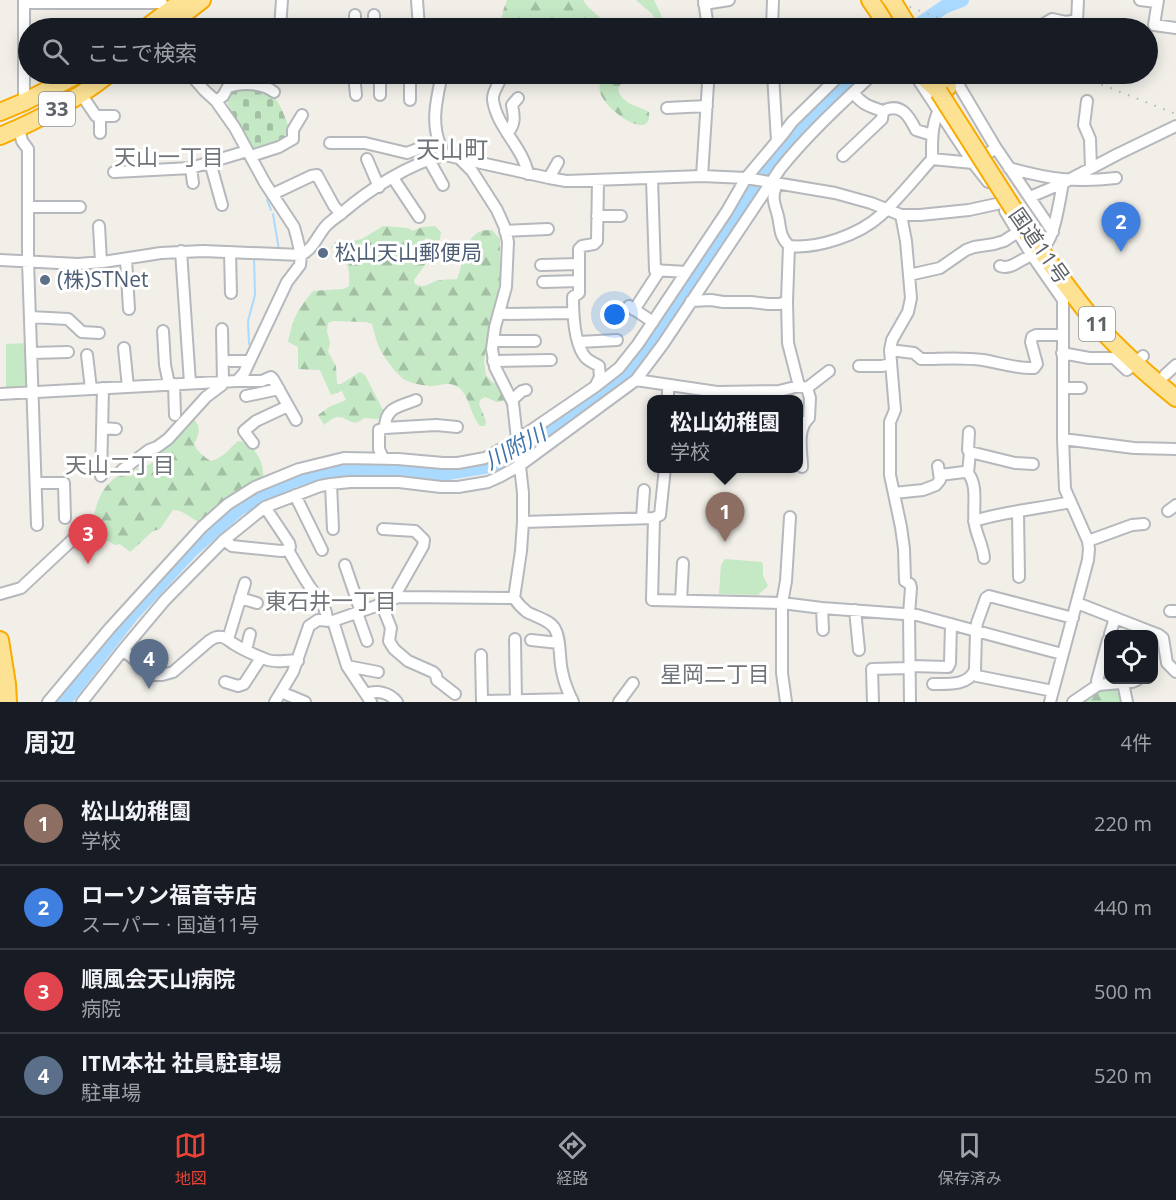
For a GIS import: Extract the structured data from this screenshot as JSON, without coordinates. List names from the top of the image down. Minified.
{"streets":{"highway":["33","国道11号","11"]},"districts":["天山町","天山一丁目","天山二丁目","東石井一丁目","星岡二丁目"],"water":["川附川"],"places":["松山天山郵便局","(株)STNet"],"page":{"search":"ここで検索","pins":["2","1","3","4"],"popup":["松山幼稚園","学校"],"heading":["周辺","4件"],"list":[{"mark":"1","name":"松山幼稚園","note":"学校","value":"220 m"},{"mark":"2","name":"ローソン福音寺店","note":"スーパー · 国道11号","value":"440 m"},{"mark":"3","name":"順風会天山病院","note":"病院","value":"500 m"},{"mark":"4","name":"ITM本社 社員駐車場","note":"駐車場","value":"520 m"}],"nav":["地図","経路","保存済み"]}}
